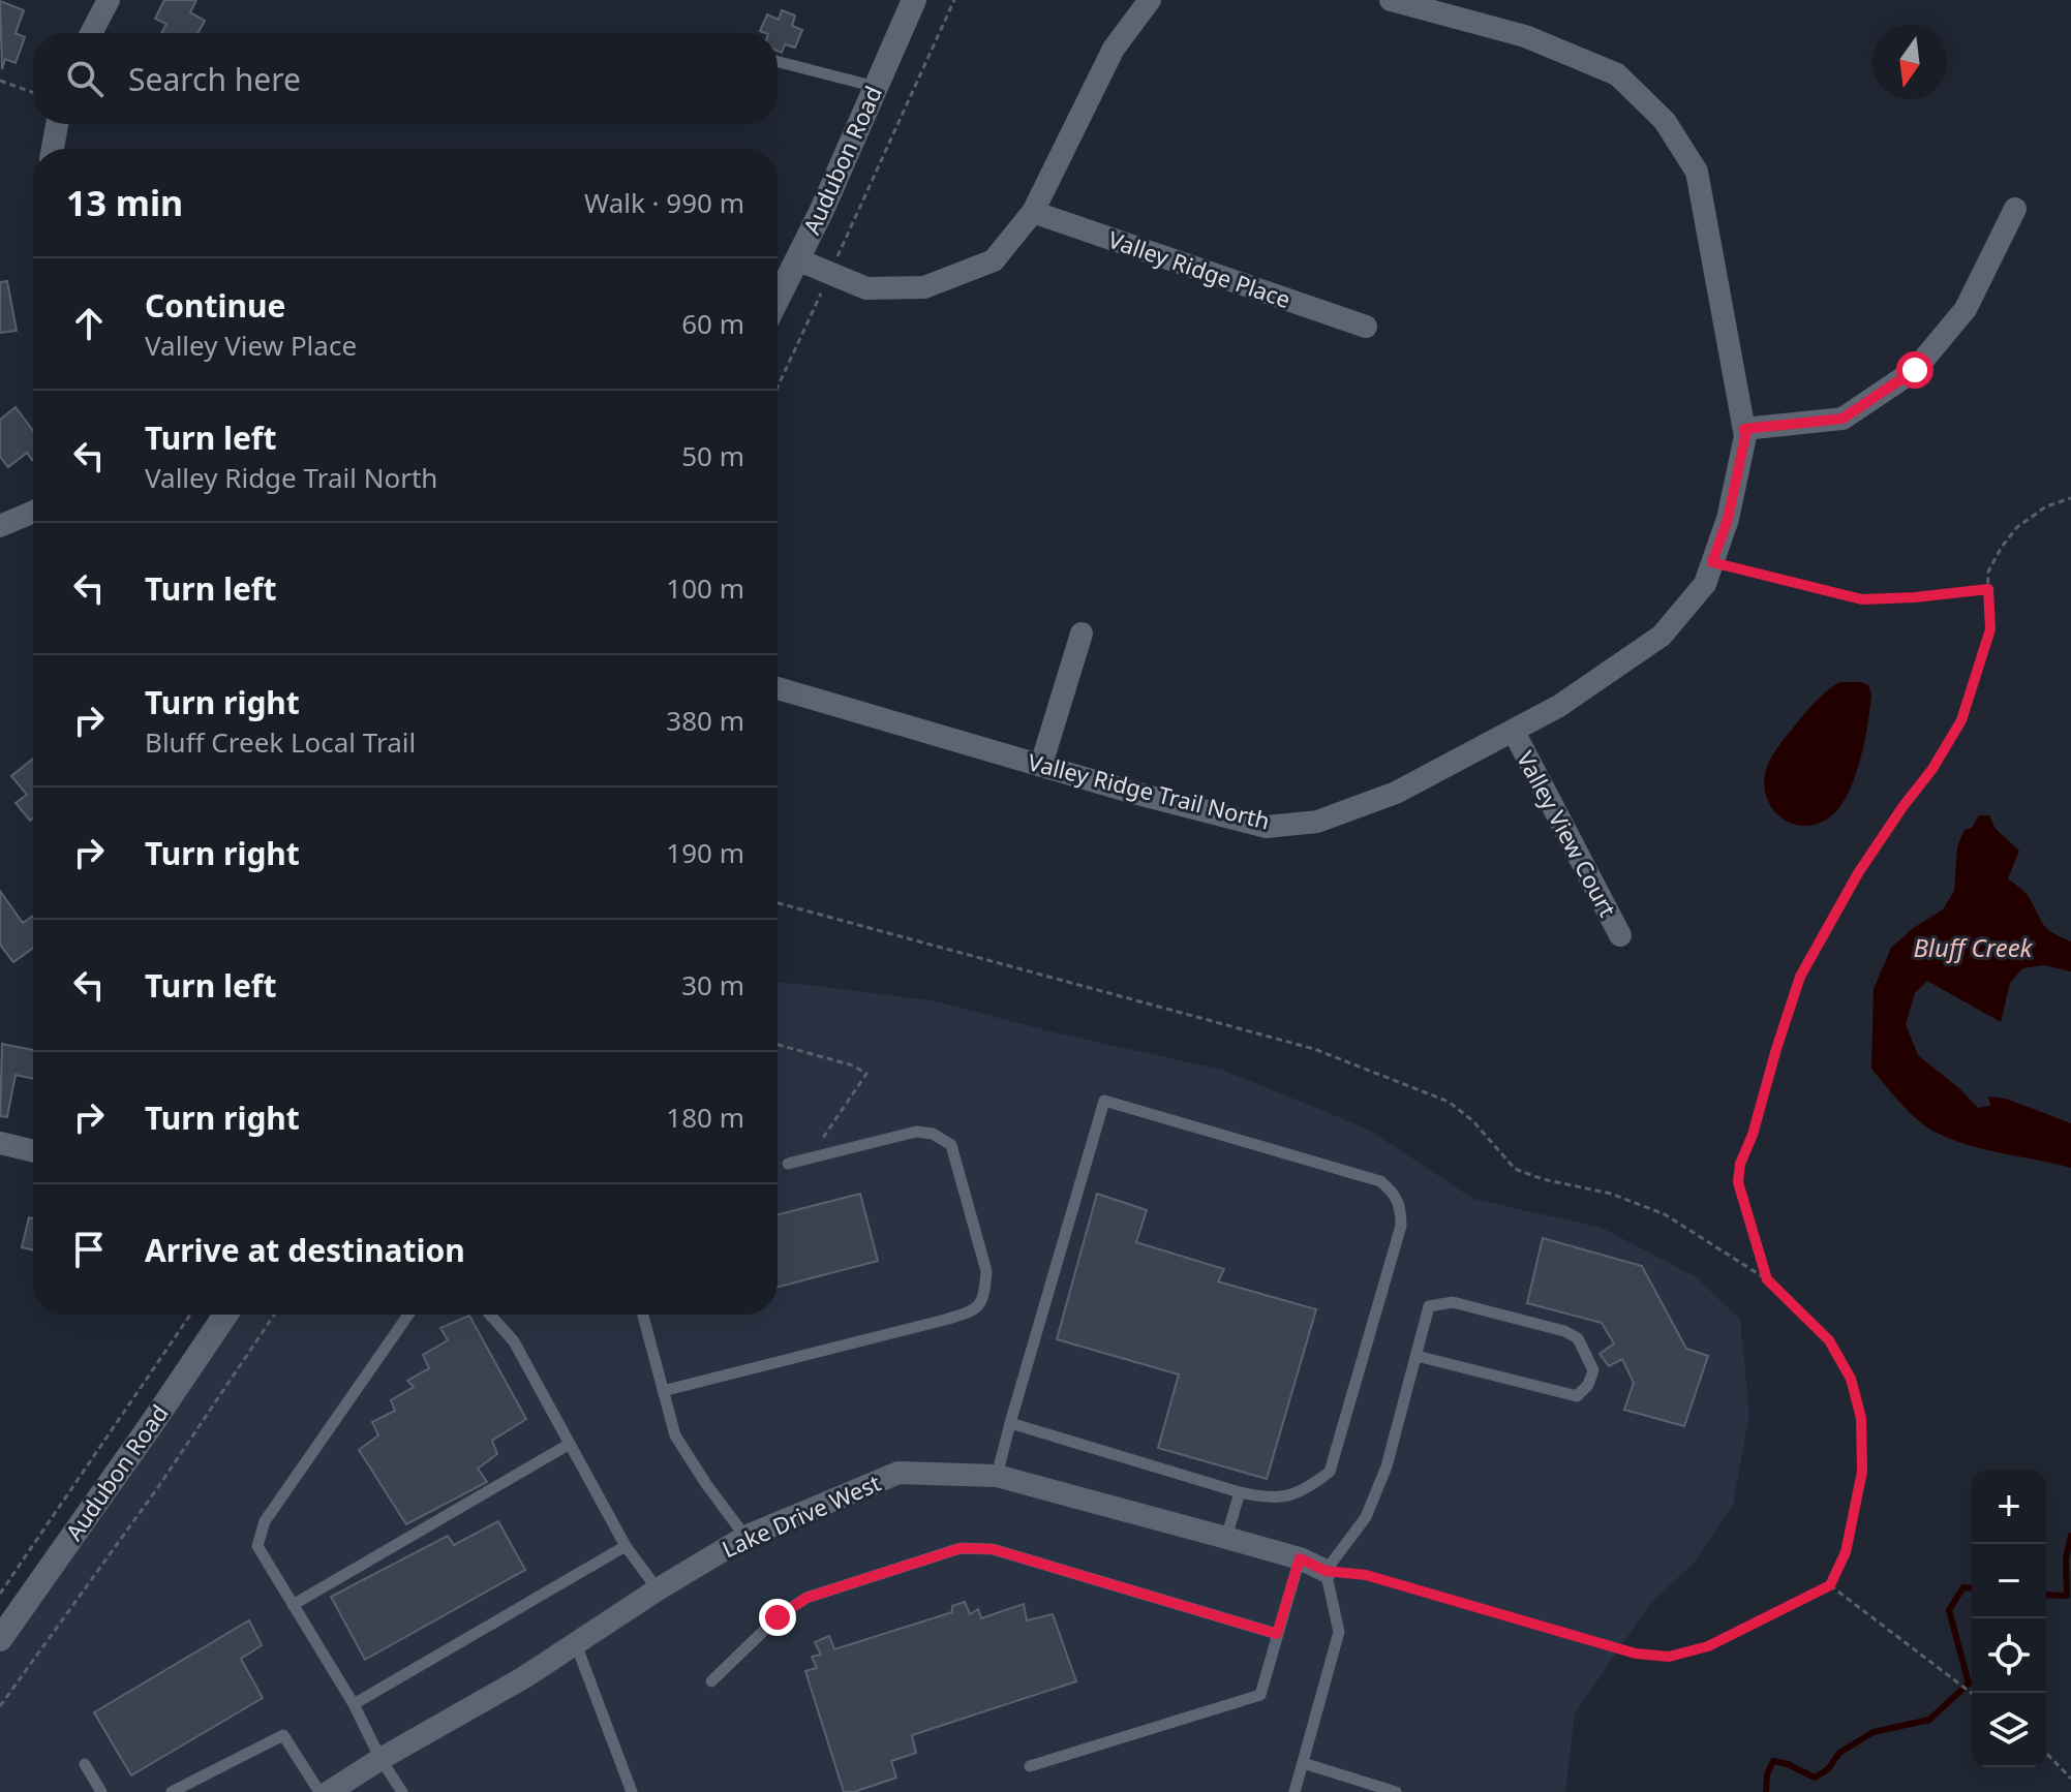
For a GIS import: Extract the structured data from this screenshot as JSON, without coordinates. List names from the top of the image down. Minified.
{"streets":{"street":["Audubon Road","Valley Ridge Place","Valley Ridge Trail North","Valley View Court","Lake Drive West"]},"crossings":[["Valley Ridge Trail North","Valley View Court"]],"water":["Bluff Creek"],"north":"bottom","page":{"search":"Search here","heading":["13 min","Walk · 990 m"],"list":[["Continue","Valley View Place","60 m"],["Turn left","Valley Ridge Trail North","50 m"],["Turn left","100 m"],["Turn right","Bluff Creek Local Trail","380 m"],["Turn right","190 m"],["Turn left","30 m"],["Turn right","180 m"],"Arrive at destination"],"map_buttons":["+","−"]}}
